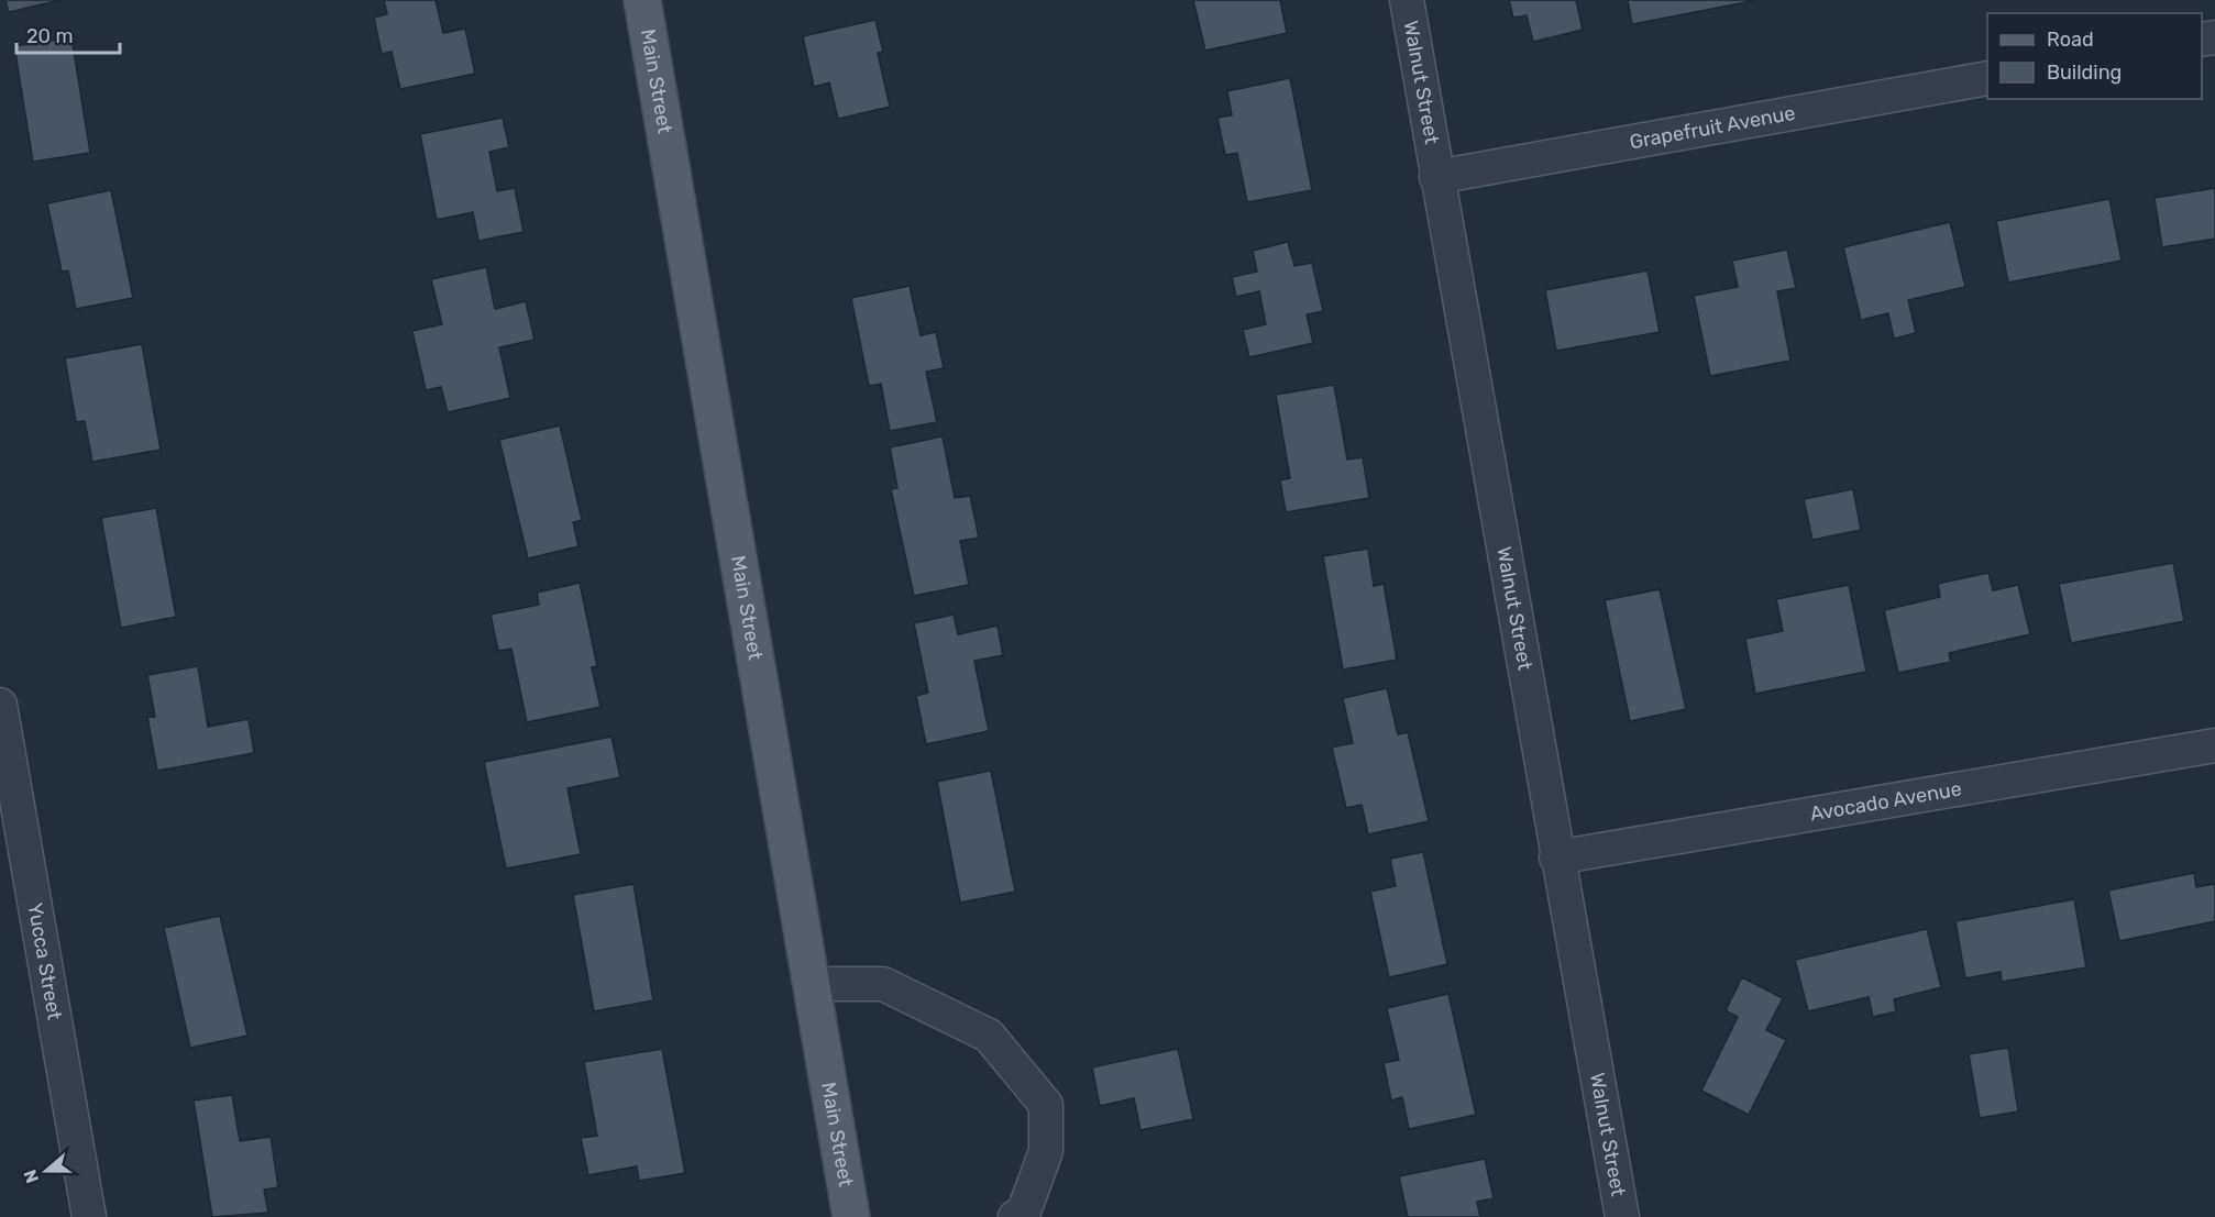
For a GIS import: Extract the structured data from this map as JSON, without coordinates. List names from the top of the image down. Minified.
{"streets":{"main road":["Main Street"],"street":["Walnut Street","Grapefruit Avenue","Avocado Avenue","Yucca Street"]},"crossings":[["Walnut Street","Grapefruit Avenue"],["Walnut Street","Avocado Avenue"]],"legend":["Road","Building"],"scale_bar":"20 m","north":"left"}
